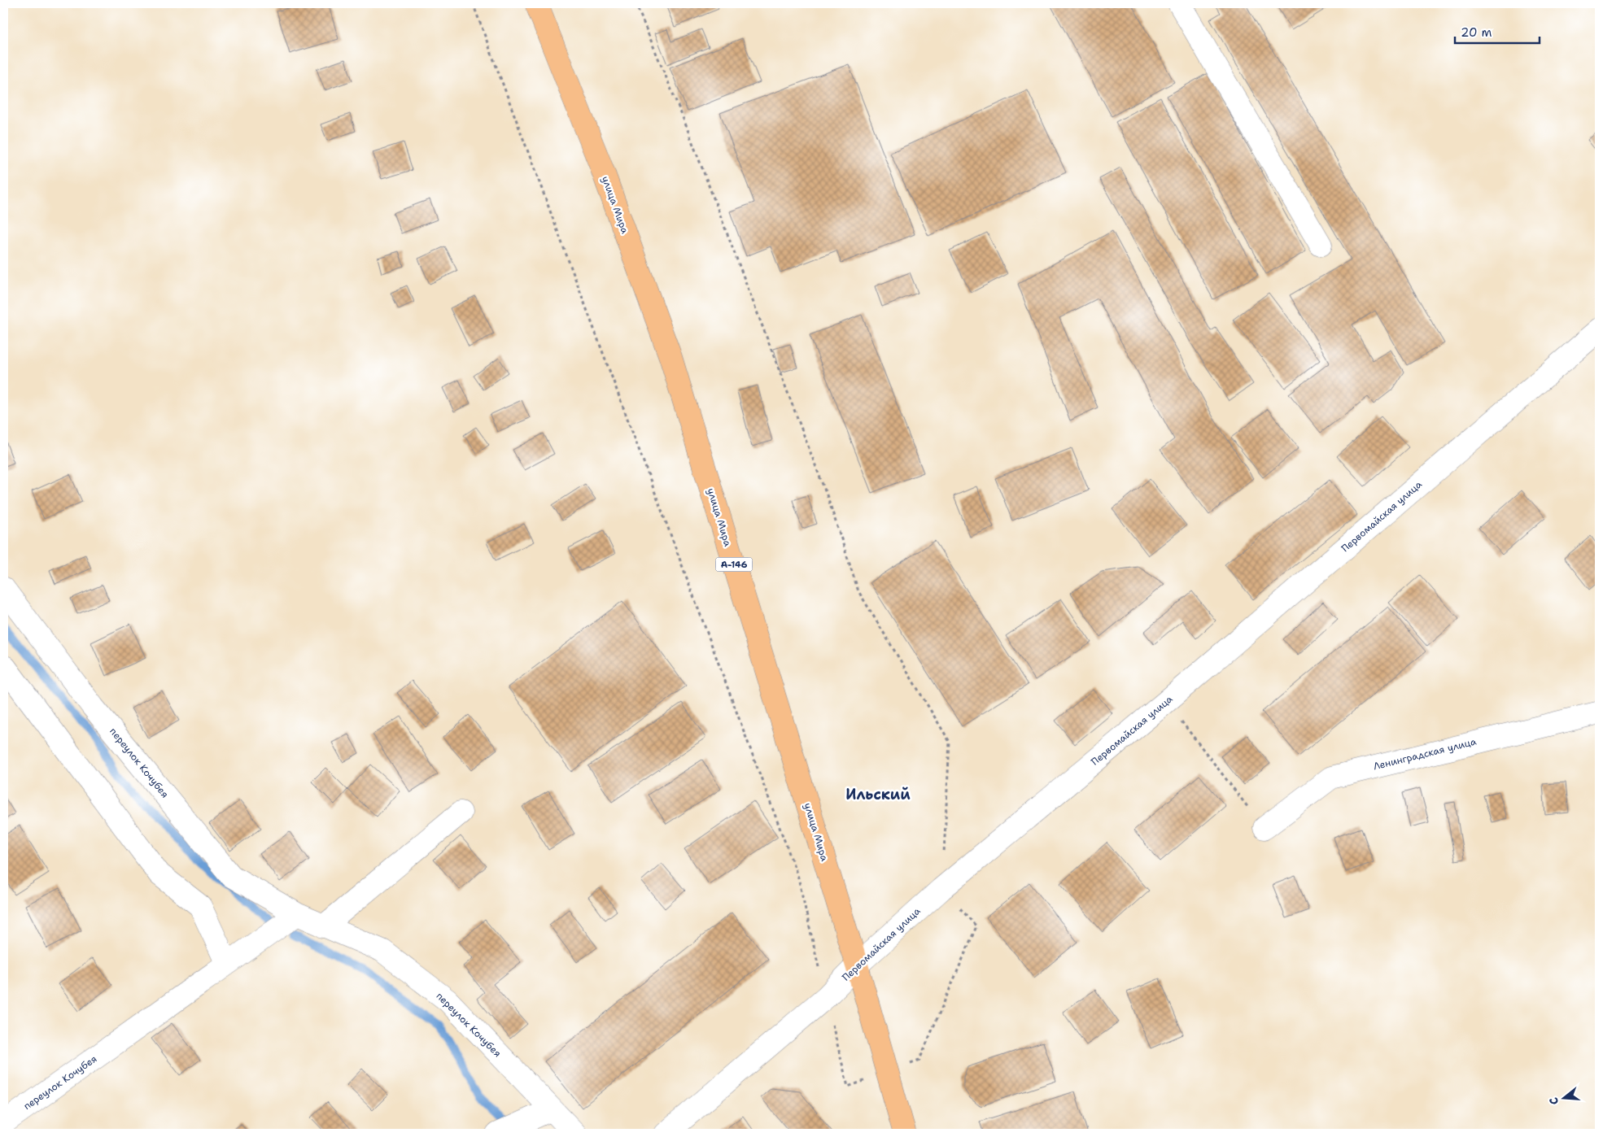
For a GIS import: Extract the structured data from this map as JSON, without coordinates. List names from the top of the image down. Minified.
{"streets":{"highway":["улица Мира","А-146"],"street":["Первомайская улица","Ленинградская улица","переулок Кочубея"]},"crossings":[["улица Мира","Первомайская улица"]],"districts":["Ильский"],"scale_bar":"20 m","north":"left"}
